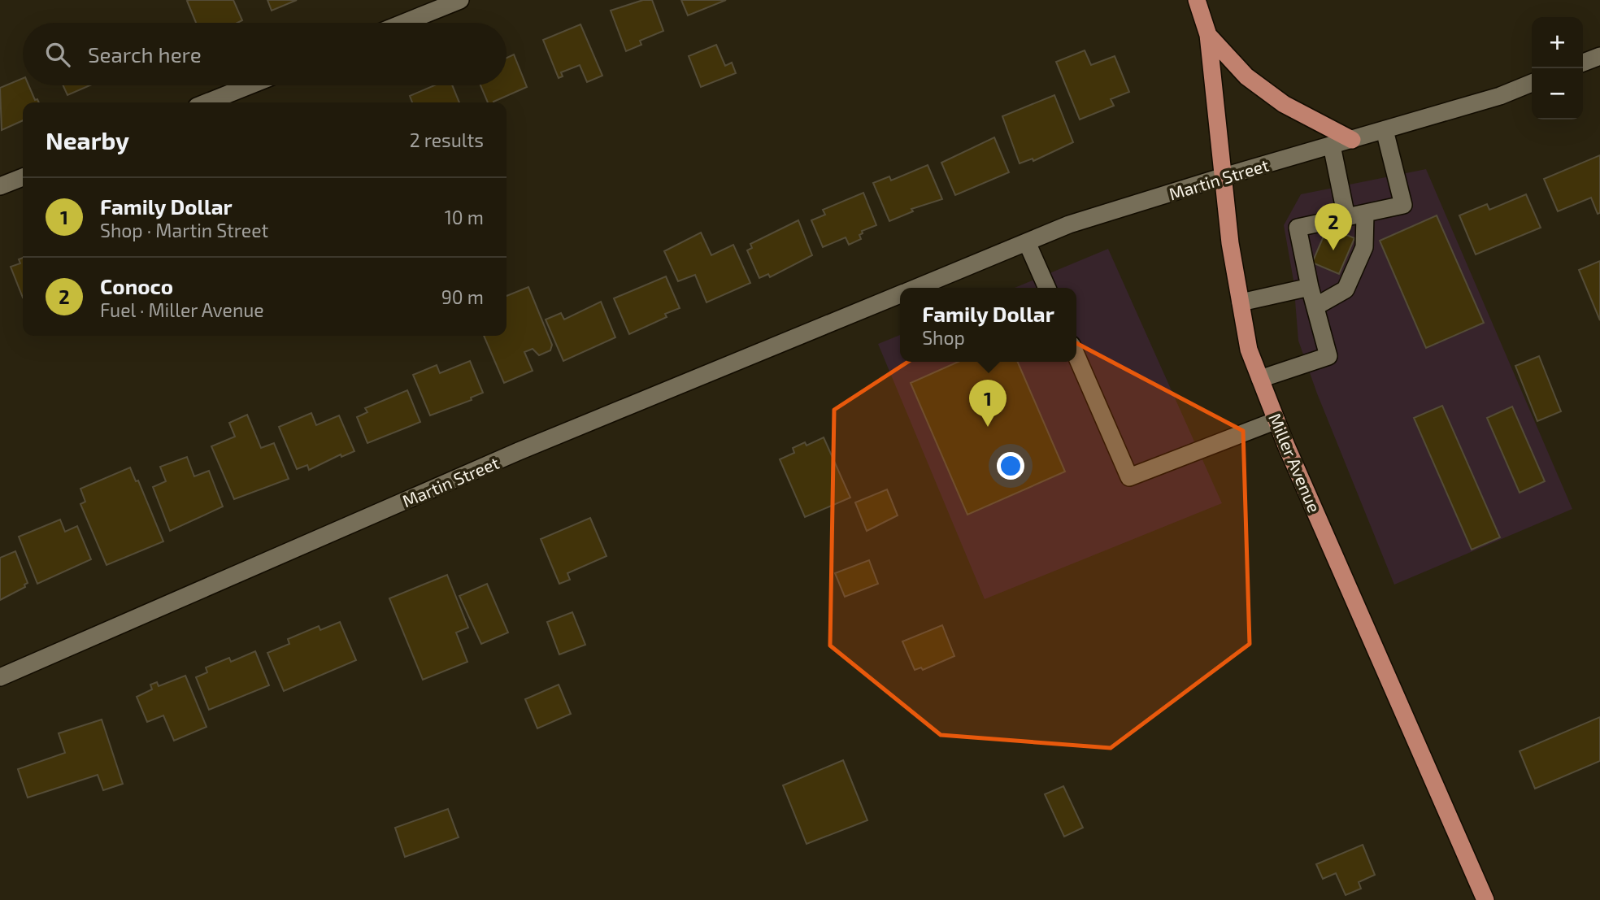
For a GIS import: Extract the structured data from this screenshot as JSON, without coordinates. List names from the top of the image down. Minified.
{"streets":{"main road":["Miller Avenue"],"street":["Martin Street"]},"crossings":[["Martin Street","Miller Avenue"]],"page":{"map_buttons":["+","−"],"search":"Search here","heading":["Nearby","2 results"],"list":[{"mark":"1","name":"Family Dollar","note":"Shop · Martin Street","value":"10 m"},{"mark":"2","name":"Conoco","note":"Fuel · Miller Avenue","value":"90 m"}],"pins":["2","1"],"popup":["Family Dollar","Shop"]}}
